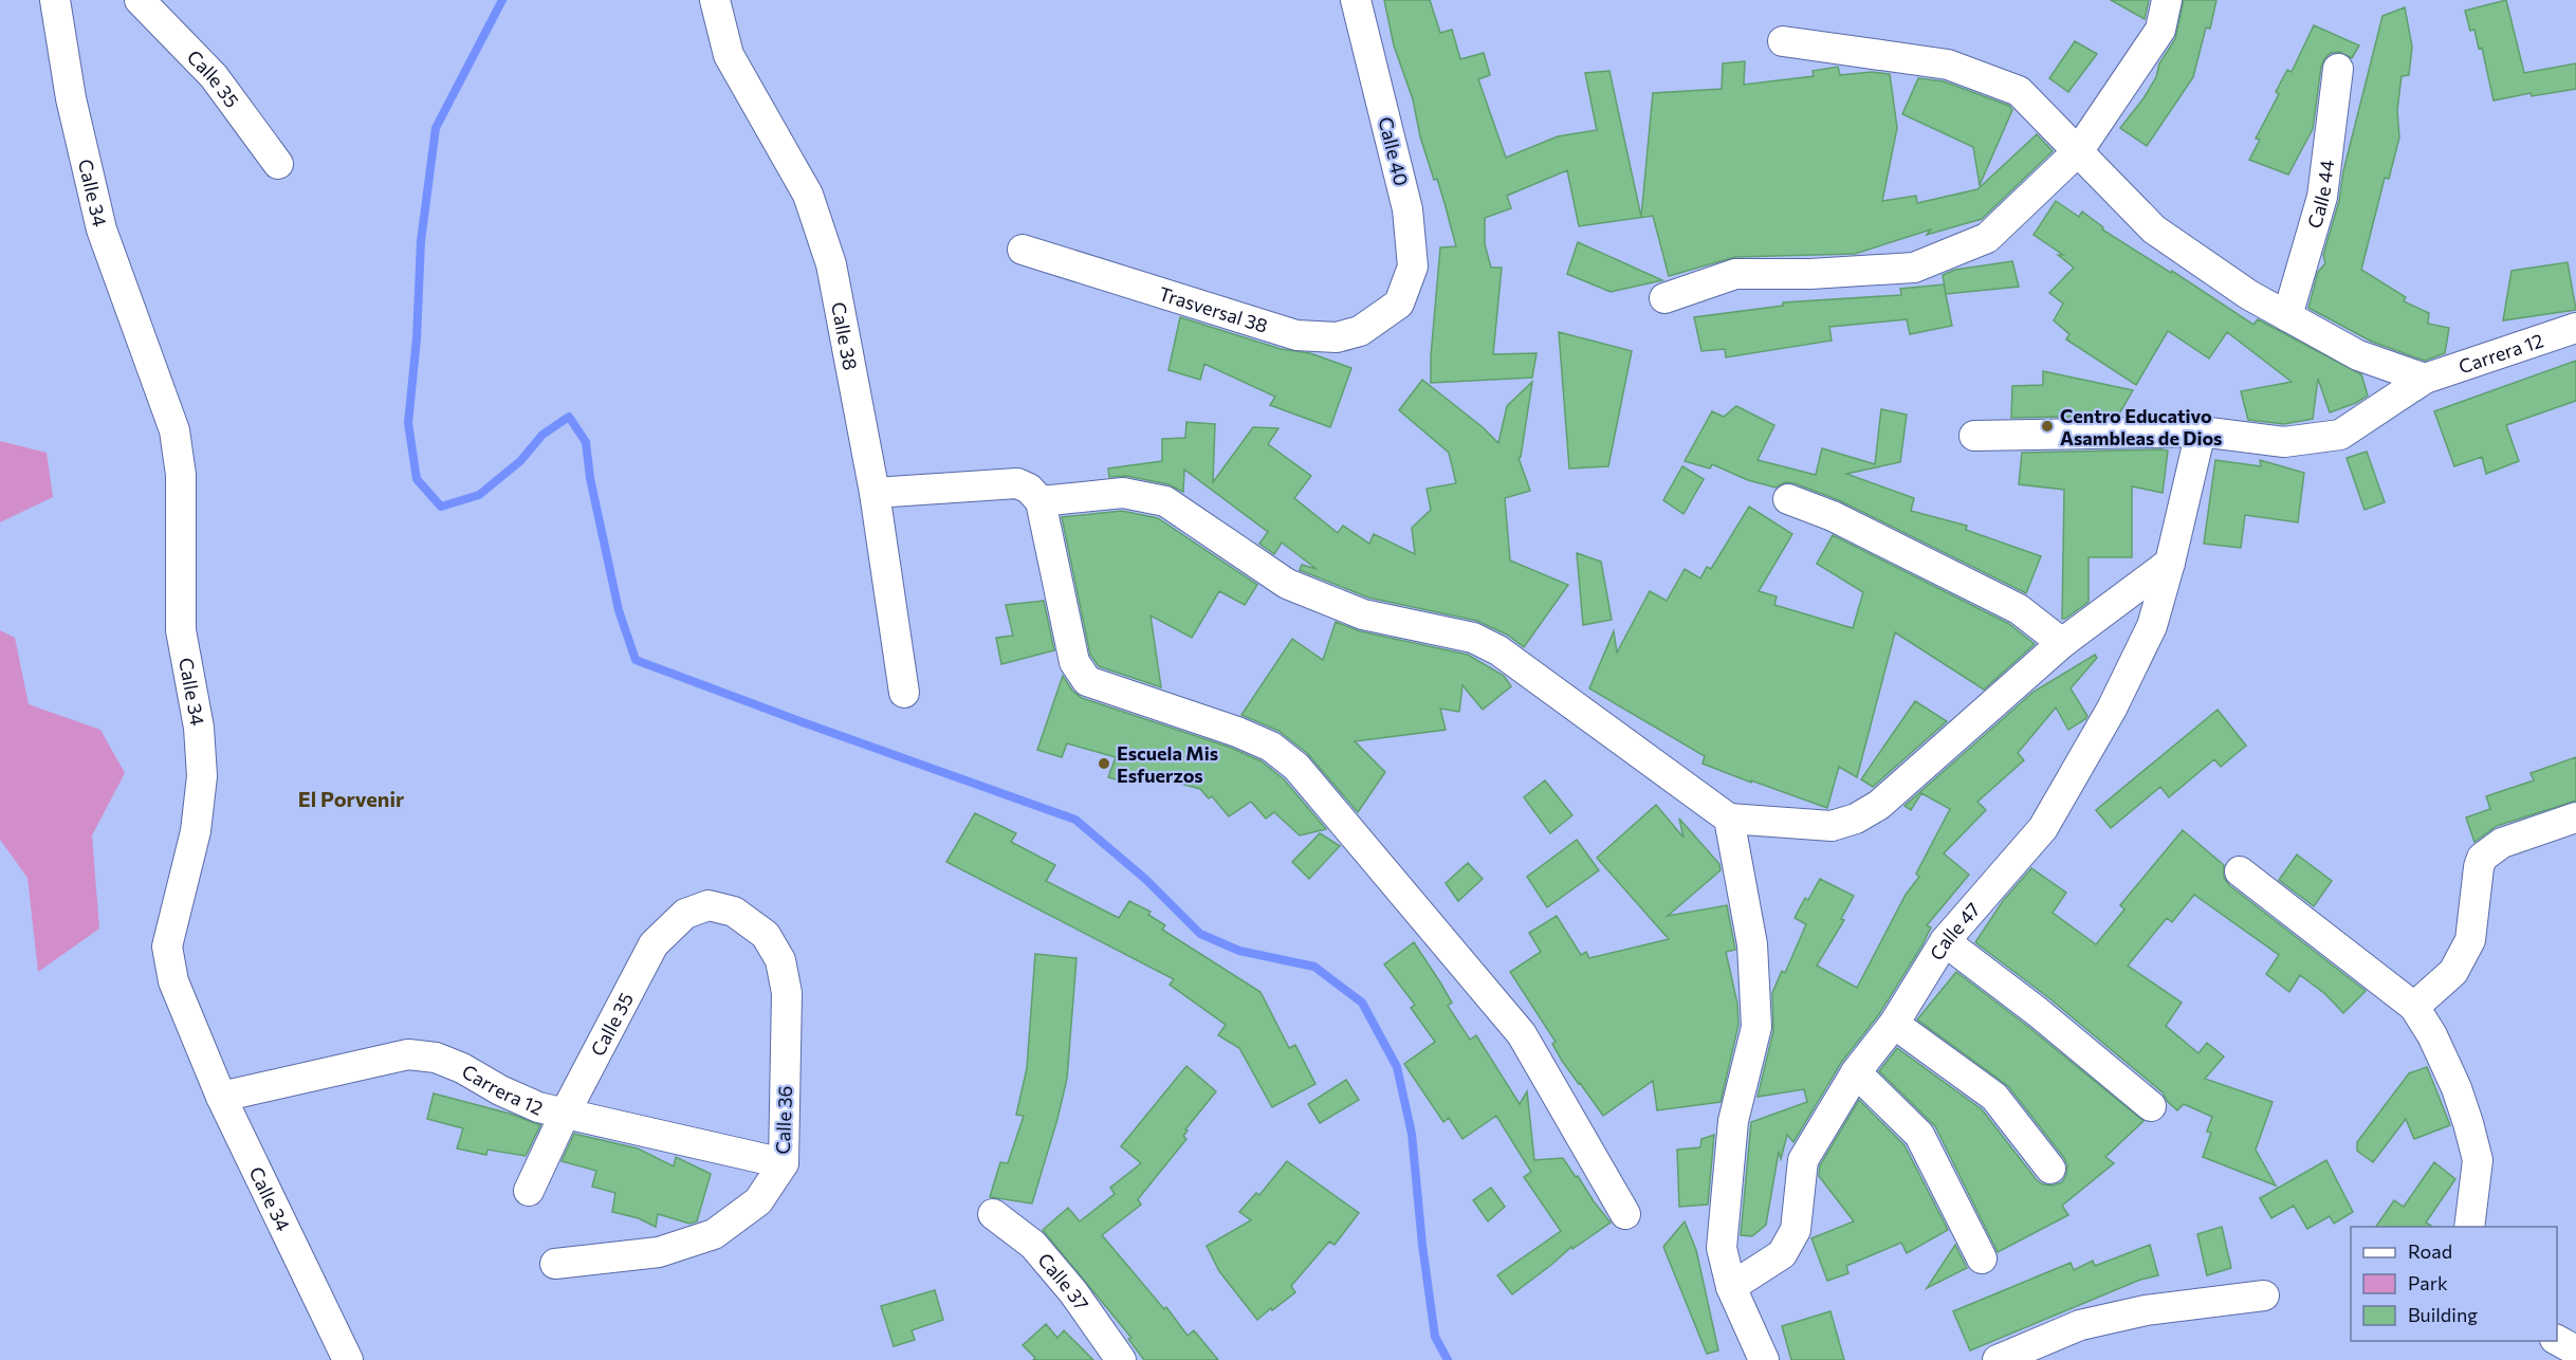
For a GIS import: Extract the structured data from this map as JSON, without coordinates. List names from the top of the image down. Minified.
{"streets":{"street":["Calle 35","Calle 40","Calle 34","Calle 44","Trasversal 38","Calle 38","Carrera 12","Calle 47","Calle 36","Calle 37"]},"crossings":[["Calle 35","Carrera 12"],["Calle 35","Calle 36"],["Calle 40","Trasversal 38"],["Calle 34","Carrera 12"],["Carrera 12","Calle 47"],["Carrera 12","Calle 36"]],"districts":["El Porvenir"],"places":["Centro Educativo Asambleas de Dios","Escuela Mis Esfuerzos"],"legend":["Road","Park","Building"]}
